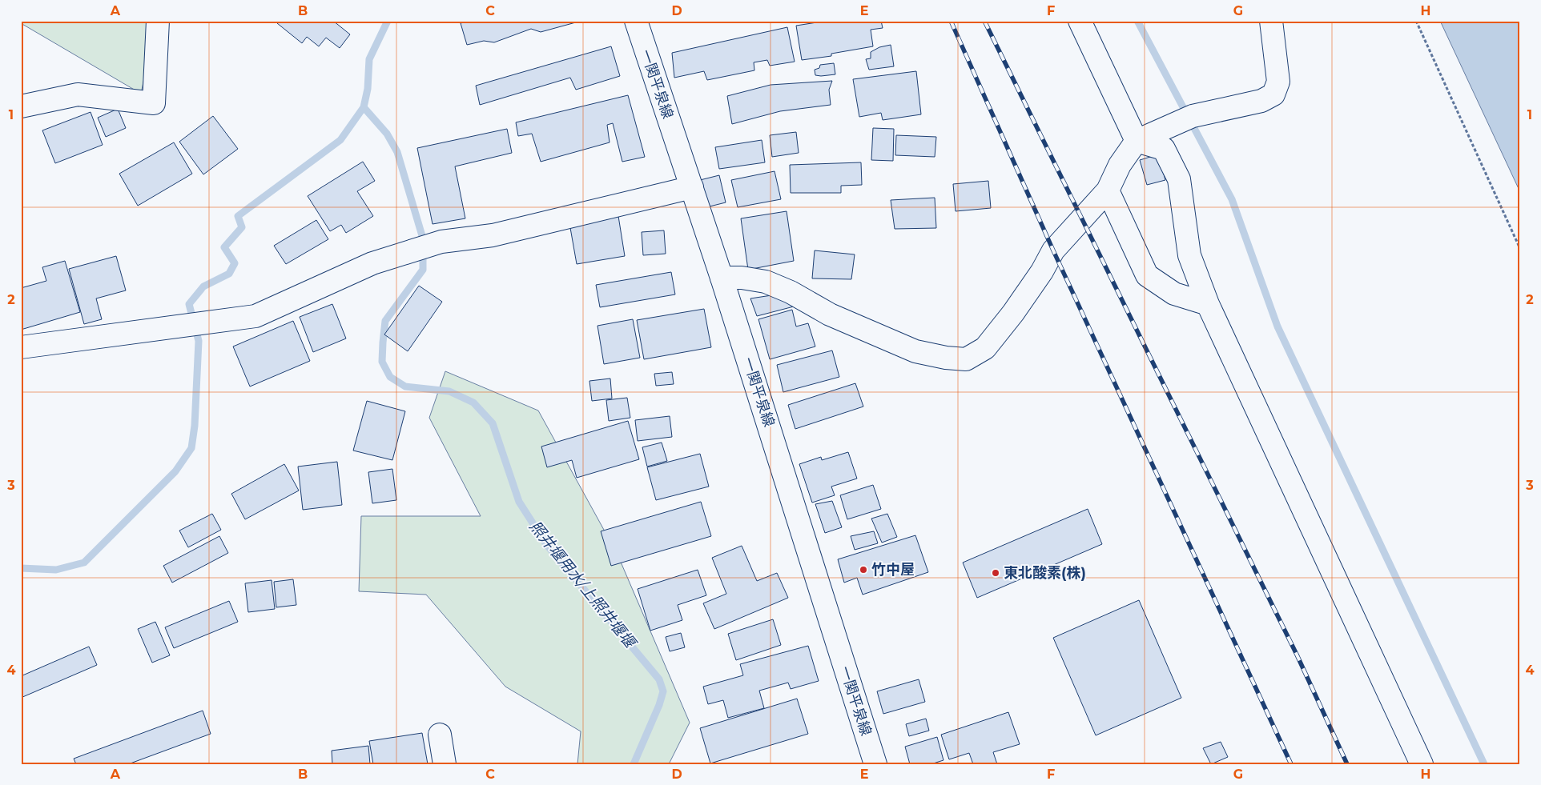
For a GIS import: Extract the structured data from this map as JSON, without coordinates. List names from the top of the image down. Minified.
{"streets":{"street":["一関平泉線"]},"water":["照井堰用水/上照井堰堰"],"places":["竹中屋","東北酸素(株)"],"grid":{"columns":["A","B","C","D","E","F","G","H"],"rows":["1","2","3","4"]}}
